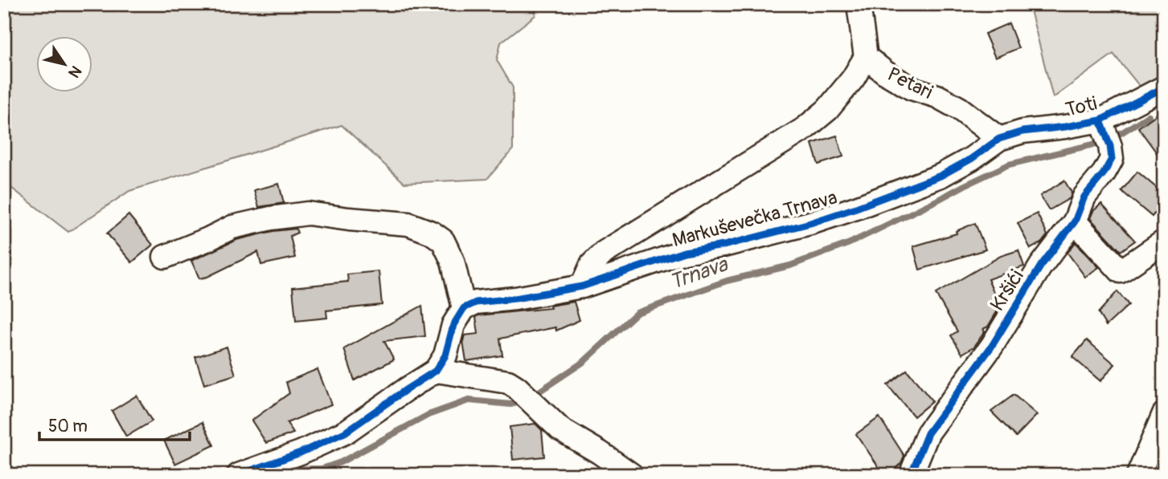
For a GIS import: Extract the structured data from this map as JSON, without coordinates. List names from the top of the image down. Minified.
{"streets":{"street":["Petari","Toti","Markuševečka Trnava","Kršići"]},"crossings":[["Petari","Toti"],["Petari","Markuševečka Trnava"],["Toti","Markuševečka Trnava"],["Toti","Kršići"]],"water":["Trnava"],"scale_bar":"50 m","north":"bottom right"}
